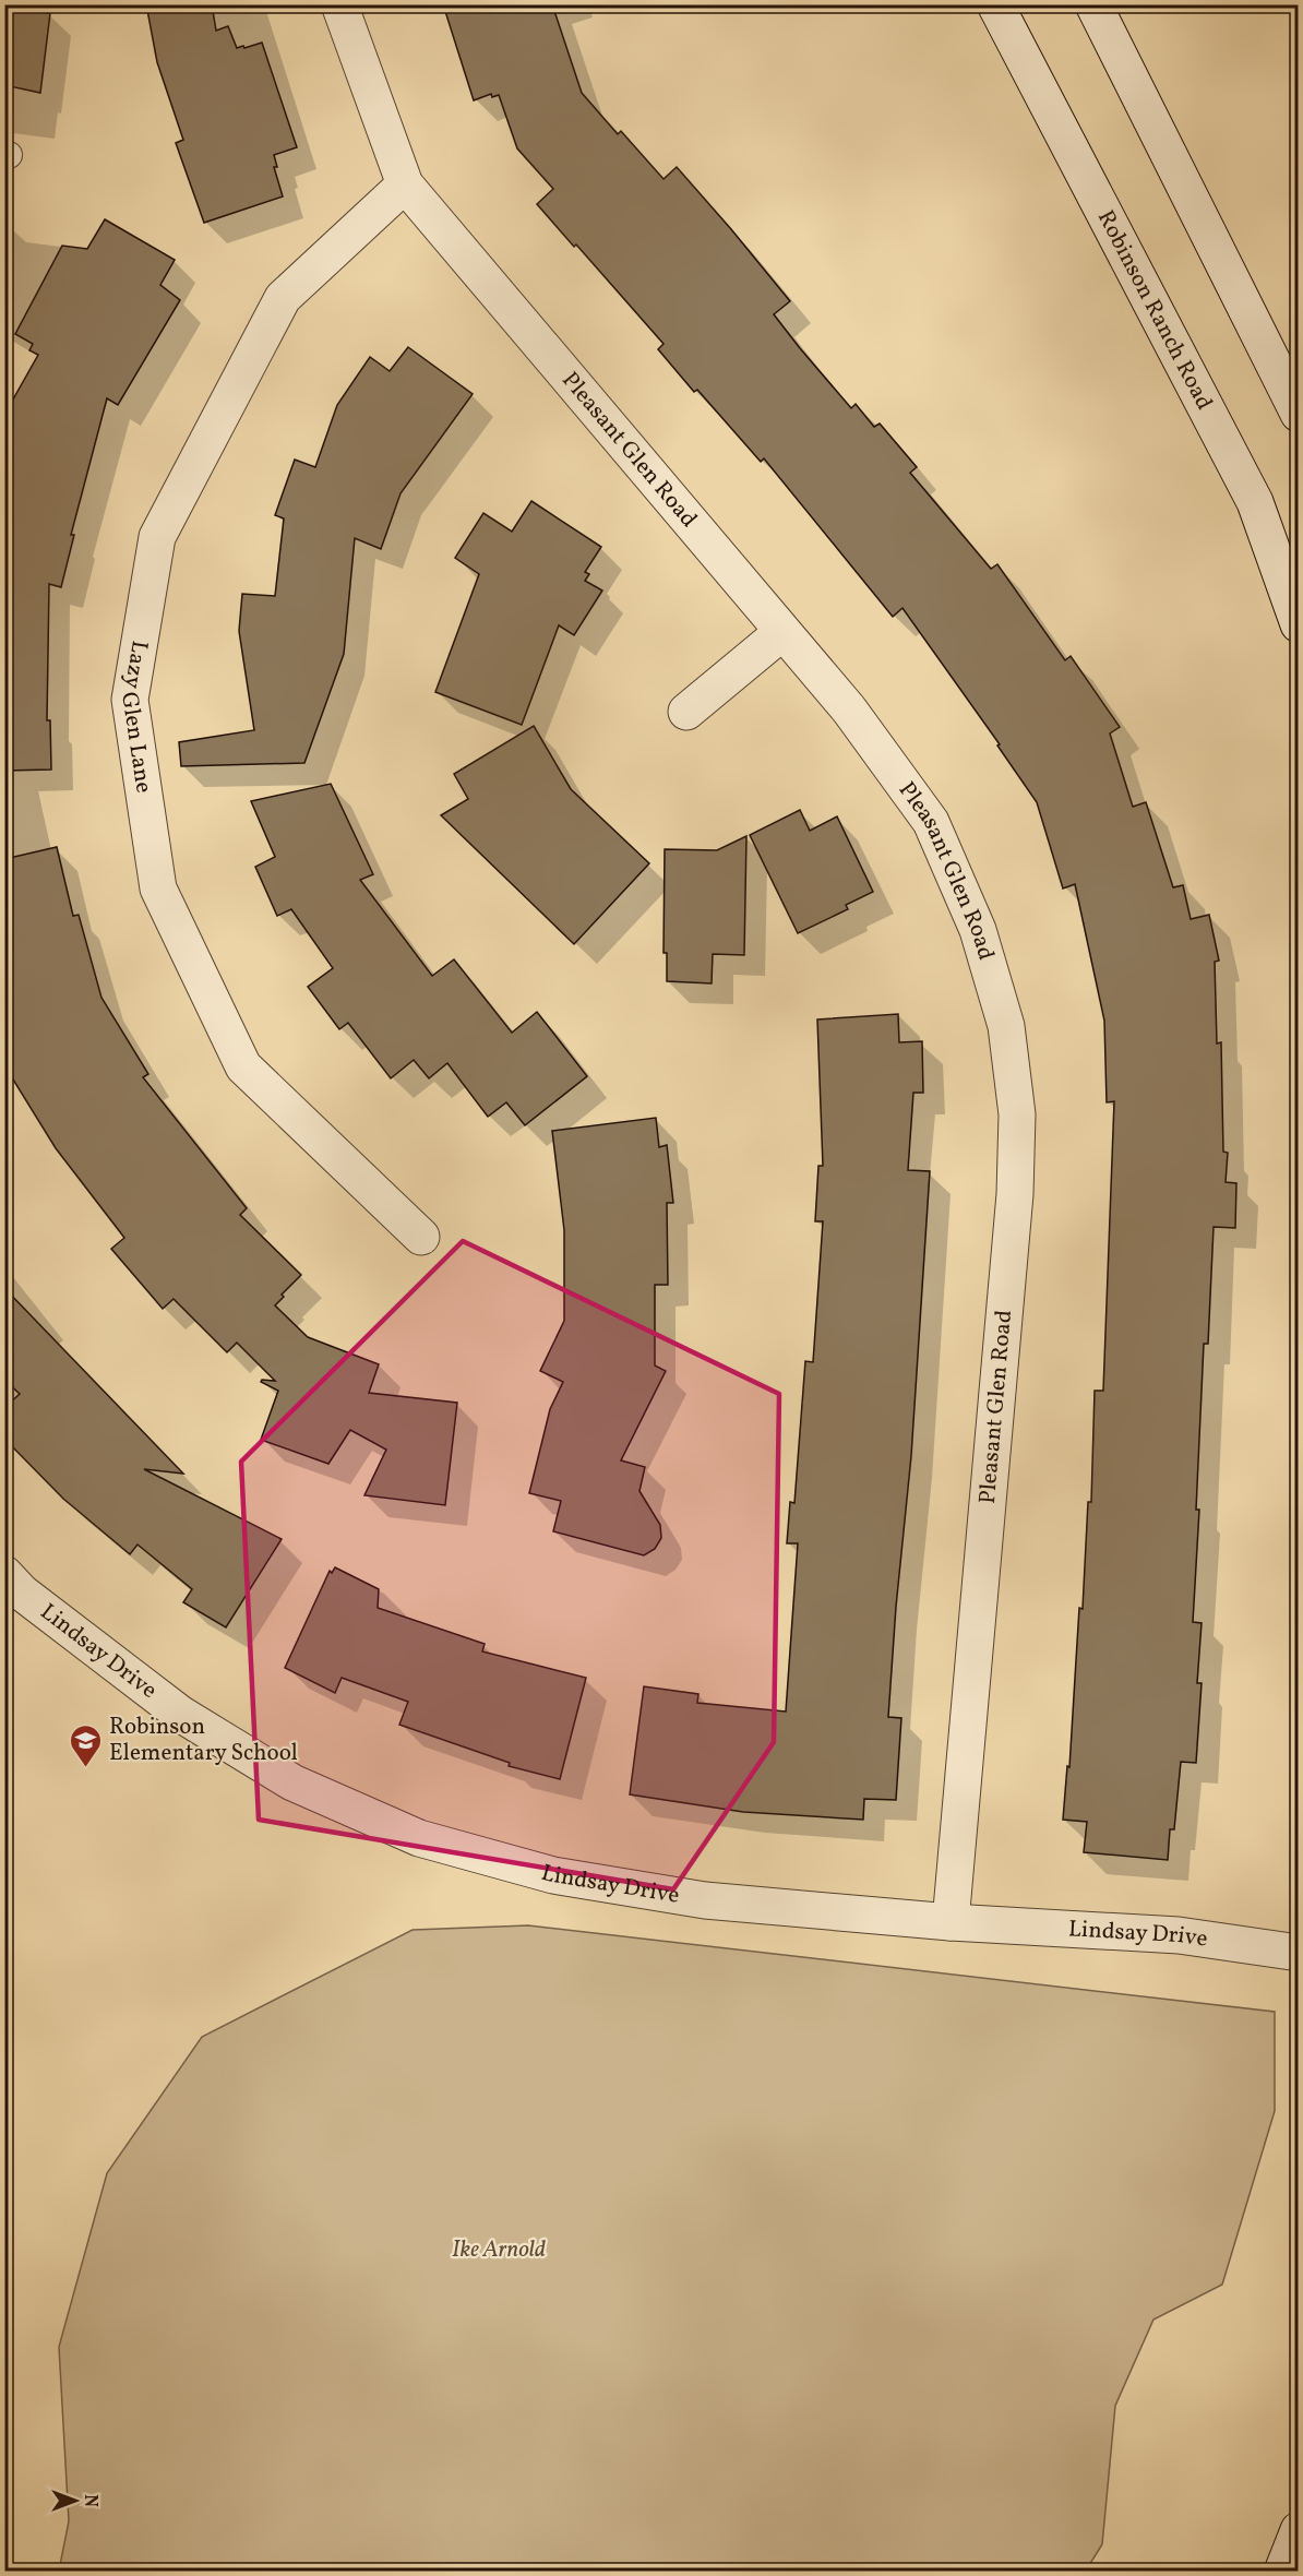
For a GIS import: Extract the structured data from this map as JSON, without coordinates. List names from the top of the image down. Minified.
{"streets":{"street":["Robinson Ranch Road","Pleasant Glen Road","Lazy Glen Lane","Lindsay Drive"]},"crossings":[["Pleasant Glen Road","Lazy Glen Lane"],["Pleasant Glen Road","Lindsay Drive"]],"parks":["Ike Arnold"],"places":{"school or university":["Robinson Elementary School"]},"north":"right"}
